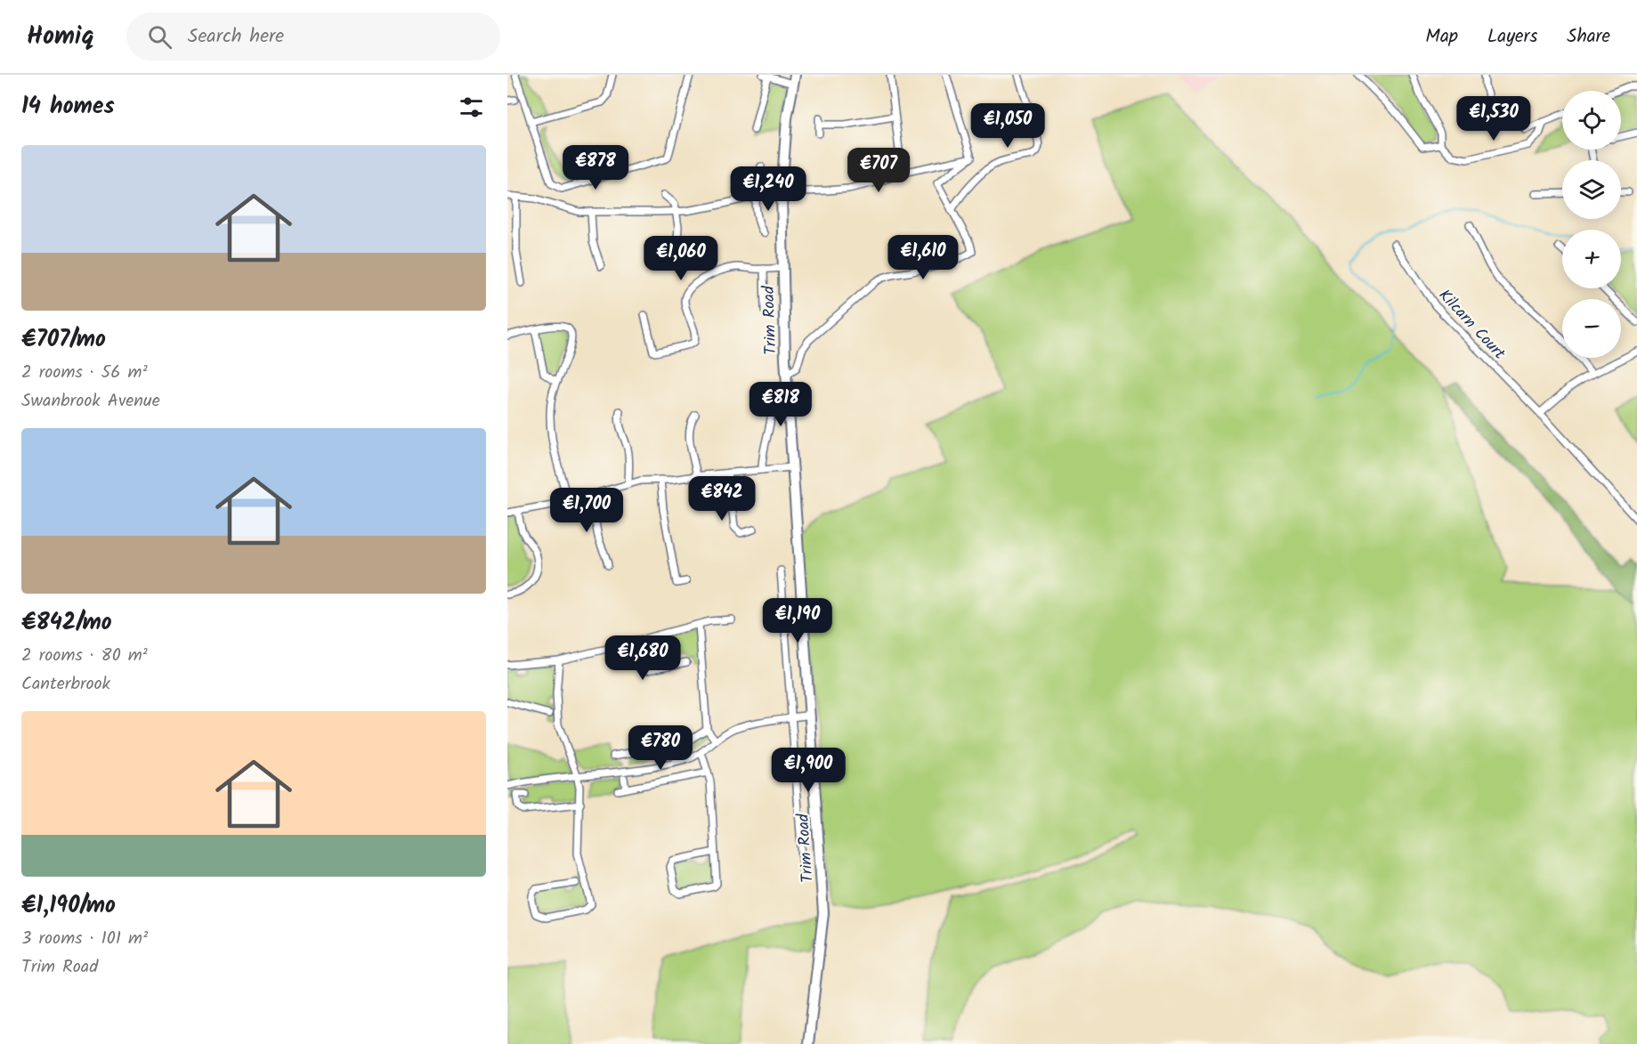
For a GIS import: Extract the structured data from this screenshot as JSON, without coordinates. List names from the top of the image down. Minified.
{"streets":{"main road":["Trim Road"],"street":["Kilcarn Court"]},"page":{"header":"Homiq","search":"Search here","nav":["Map","Layers","Share"],"heading":"14 homes","map_buttons":["+","−"],"price":["€1,530","€1,050","€878","€707","€1,240","€1,610","€1,060","€818","€842","€1,700","€1,190","€1,680","€780","€1,900"],"list":[{"name":"€707/mo","note":"2 rooms · 56 m² · Swanbrook Avenue"},{"name":"€842/mo","note":"2 rooms · 80 m² · Canterbrook"},{"name":"€1,190/mo","note":"3 rooms · 101 m² · Trim Road"}]}}
